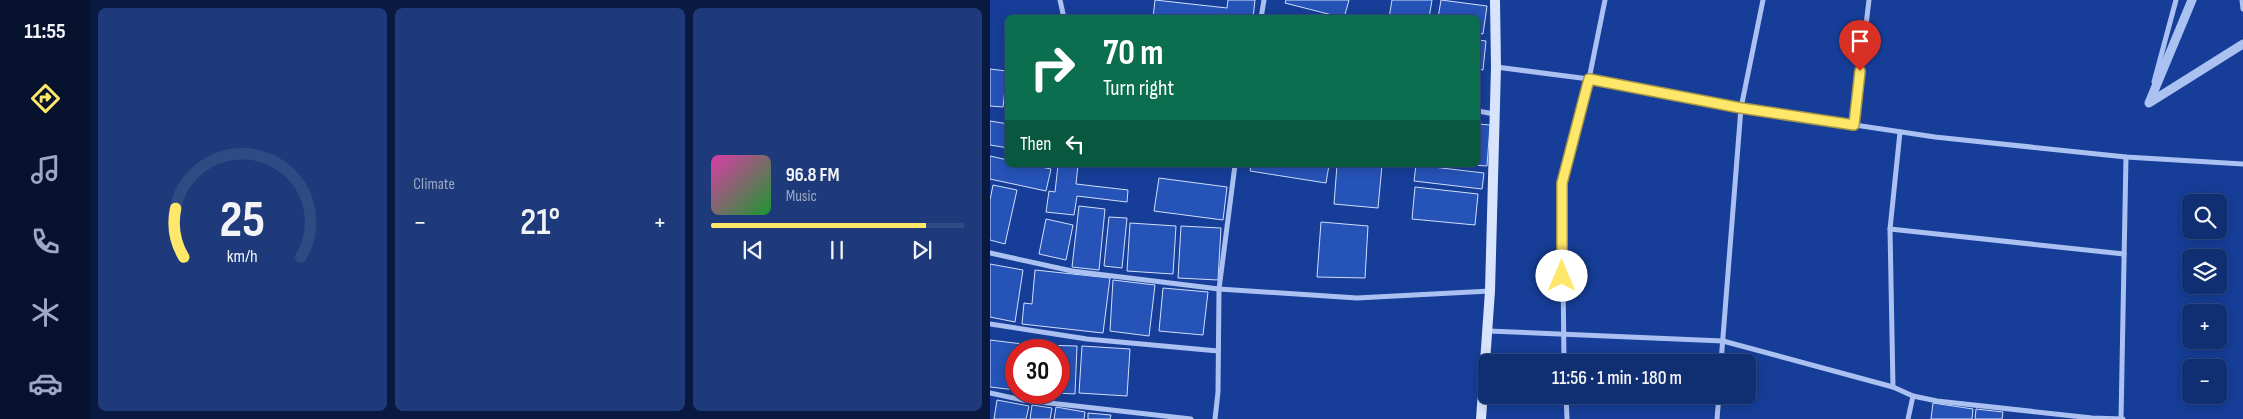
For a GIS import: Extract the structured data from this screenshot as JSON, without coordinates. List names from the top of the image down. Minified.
{"page":{"tabs":"11:55","tile":"Climate","turn":["70 m","Turn right"],"then":"Then","song":["96.8 FM","Music"],"map_buttons":["+","−"],"heat":["−","21°","+"],"limit":"30","trip":"11:56 · 1 min · 180 m","gauge":["25","km/h"]}}
